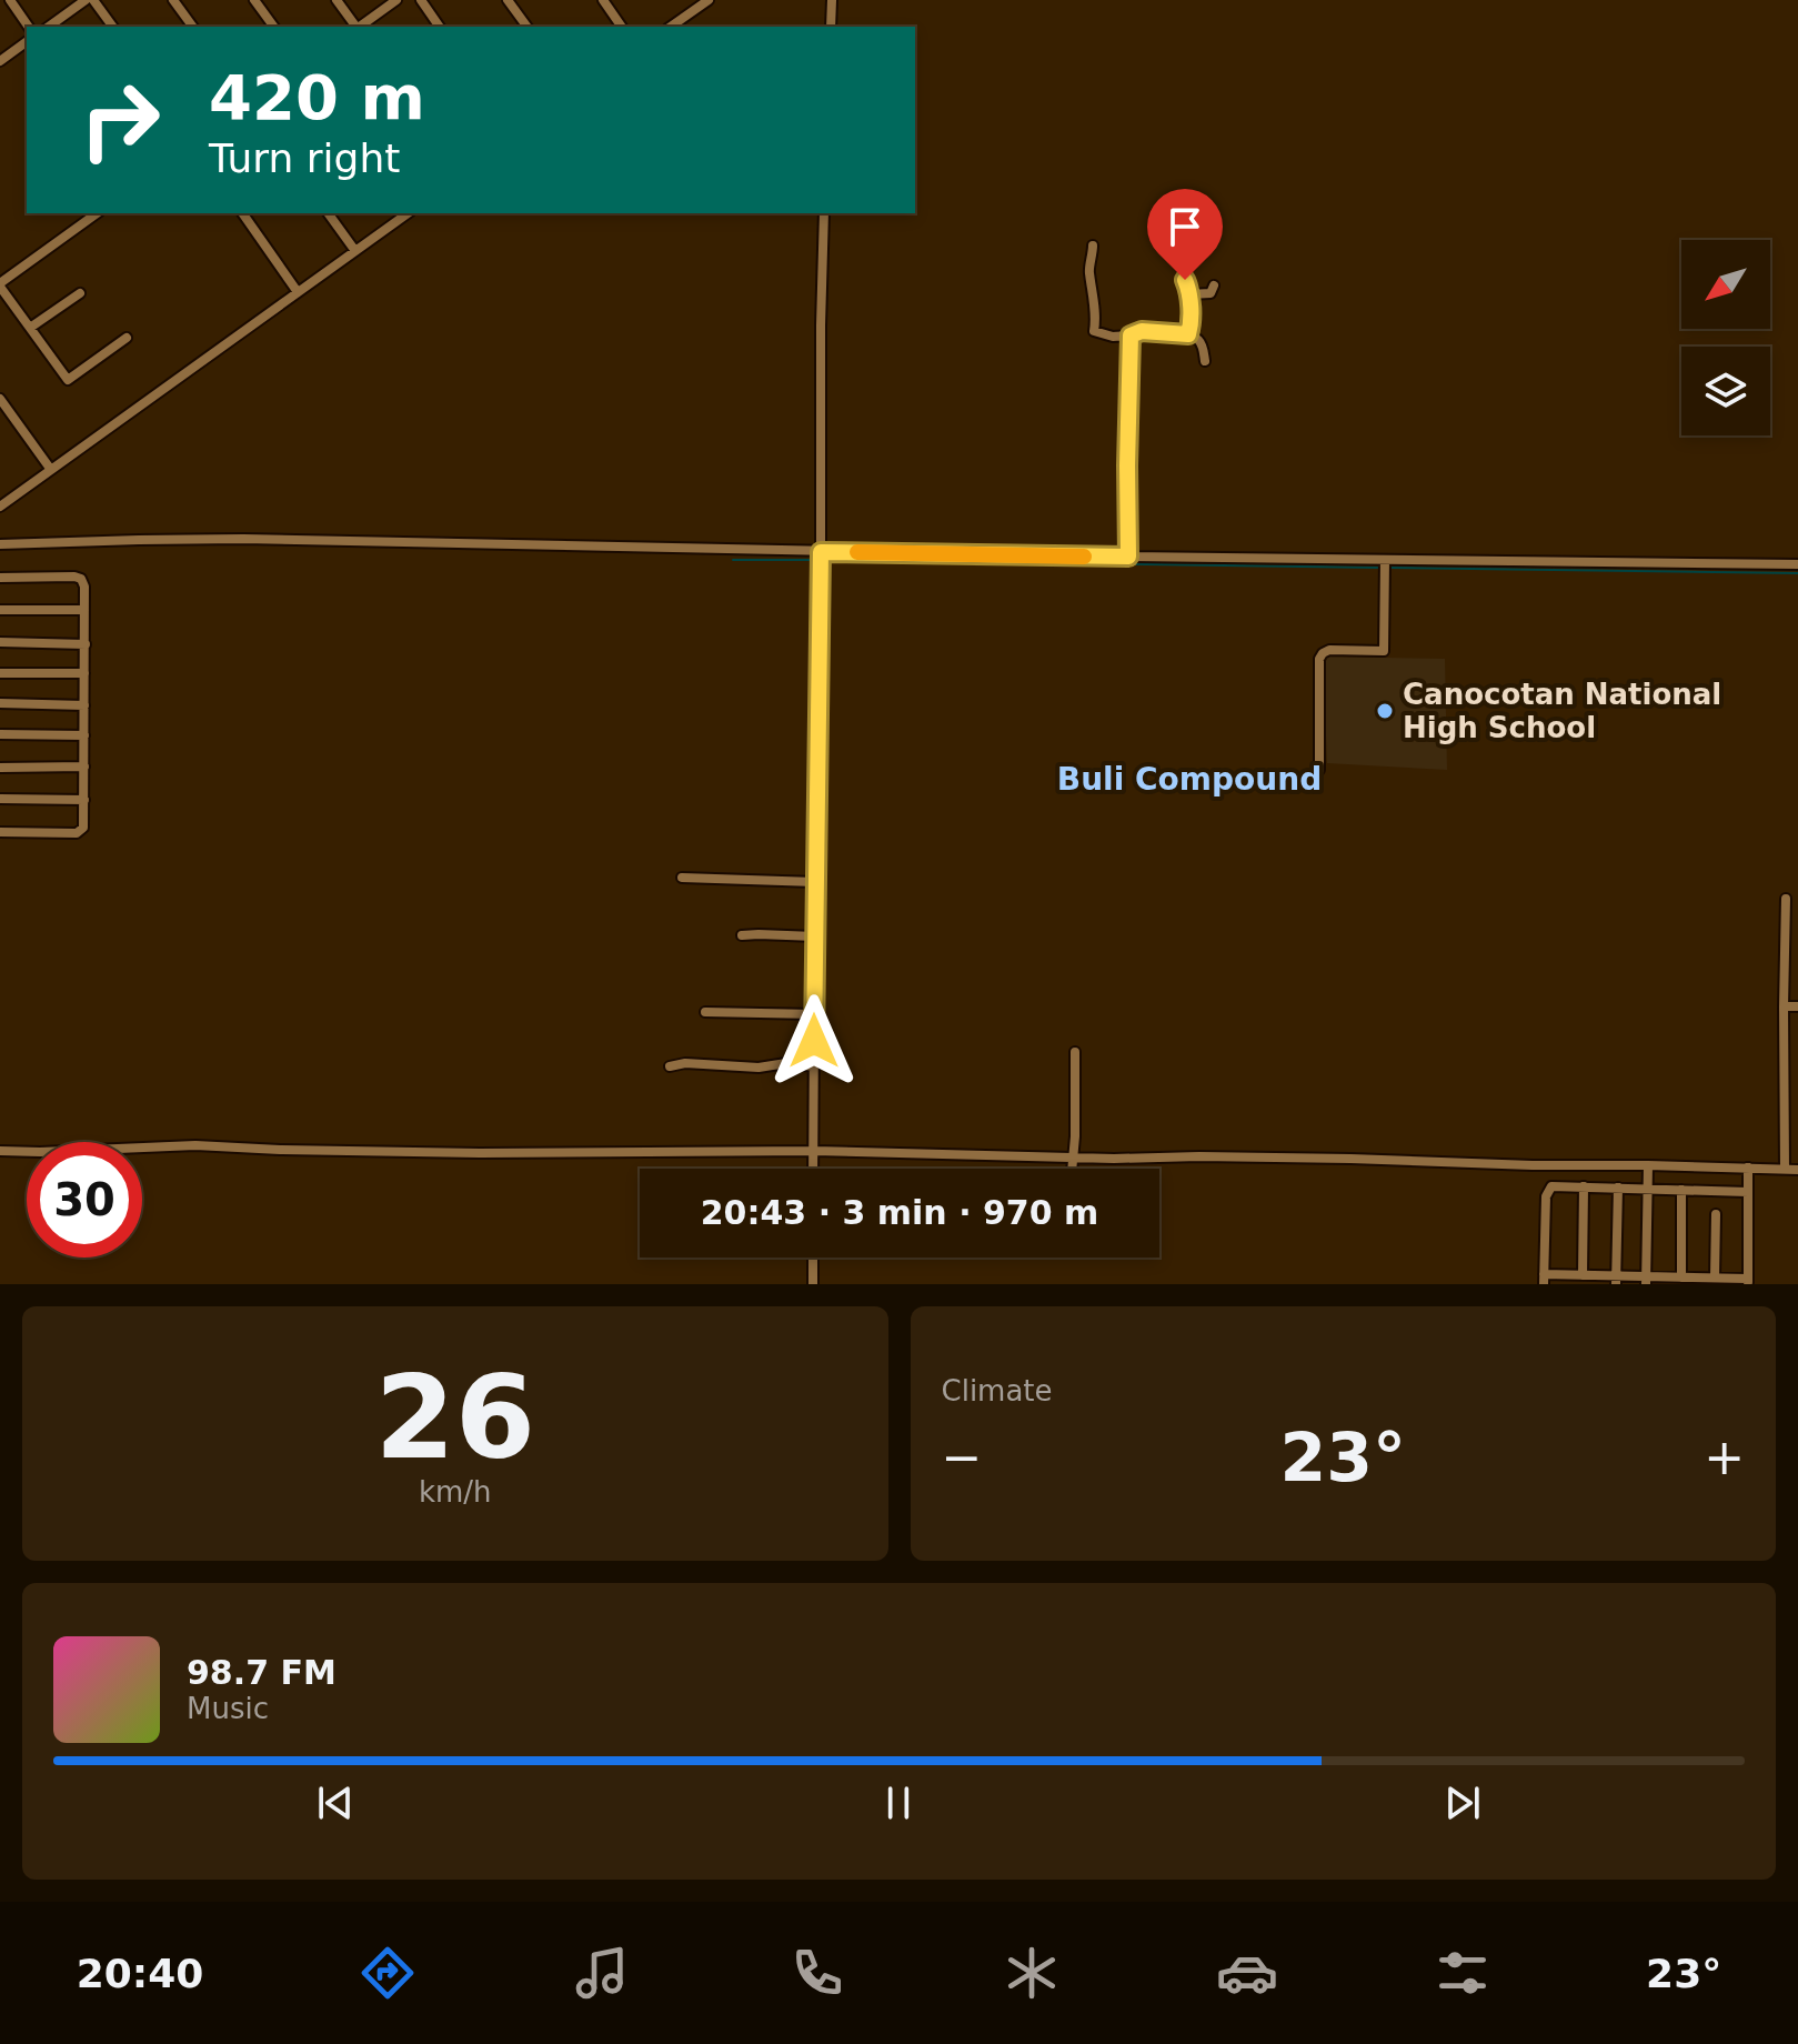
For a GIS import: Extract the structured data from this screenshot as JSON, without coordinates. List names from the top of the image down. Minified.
{"districts":["Buli Compound"],"places":["Canocotan National High School"],"north":"bottom left","page":{"turn":["420 m","Turn right"],"limit":"30","trip":"20:43 · 3 min · 970 m","tile":[["26","km/h"],"Climate"],"heat":["−","23°","+"],"song":["98.7 FM","Music"],"tabs":["20:40","23°"]}}
